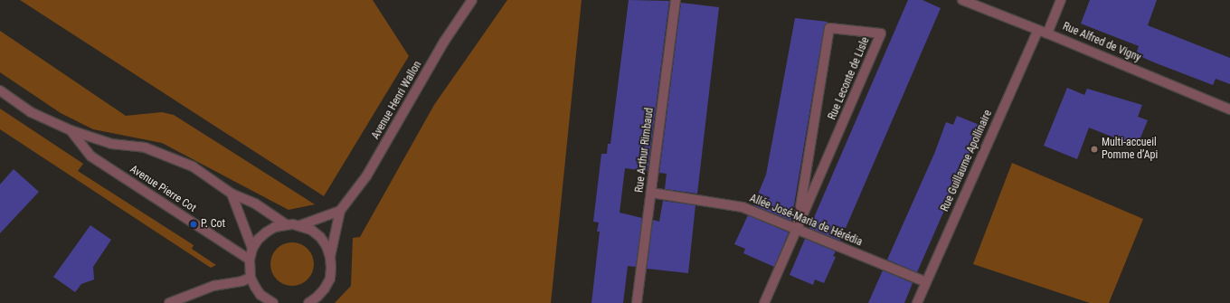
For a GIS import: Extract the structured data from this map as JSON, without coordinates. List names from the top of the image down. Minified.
{"streets":{"street":["Rue Alfred de Vigny","Rue Leconte de Lisle","Avenue Henri Wallon","Rue Arthur Rimbaud","Rue Guillaume Apollinaire","Avenue Pierre Cot","Allée José-Maria de Hérédia"]},"crossings":[["Rue Alfred de Vigny","Rue Guillaume Apollinaire"],["Rue Leconte de Lisle","Allée José-Maria de Hérédia"],["Rue Arthur Rimbaud","Allée José-Maria de Hérédia"],["Rue Guillaume Apollinaire","Allée José-Maria de Hérédia"]],"places":["Multi-accueil Pomme d’Api","P. Cot"]}
